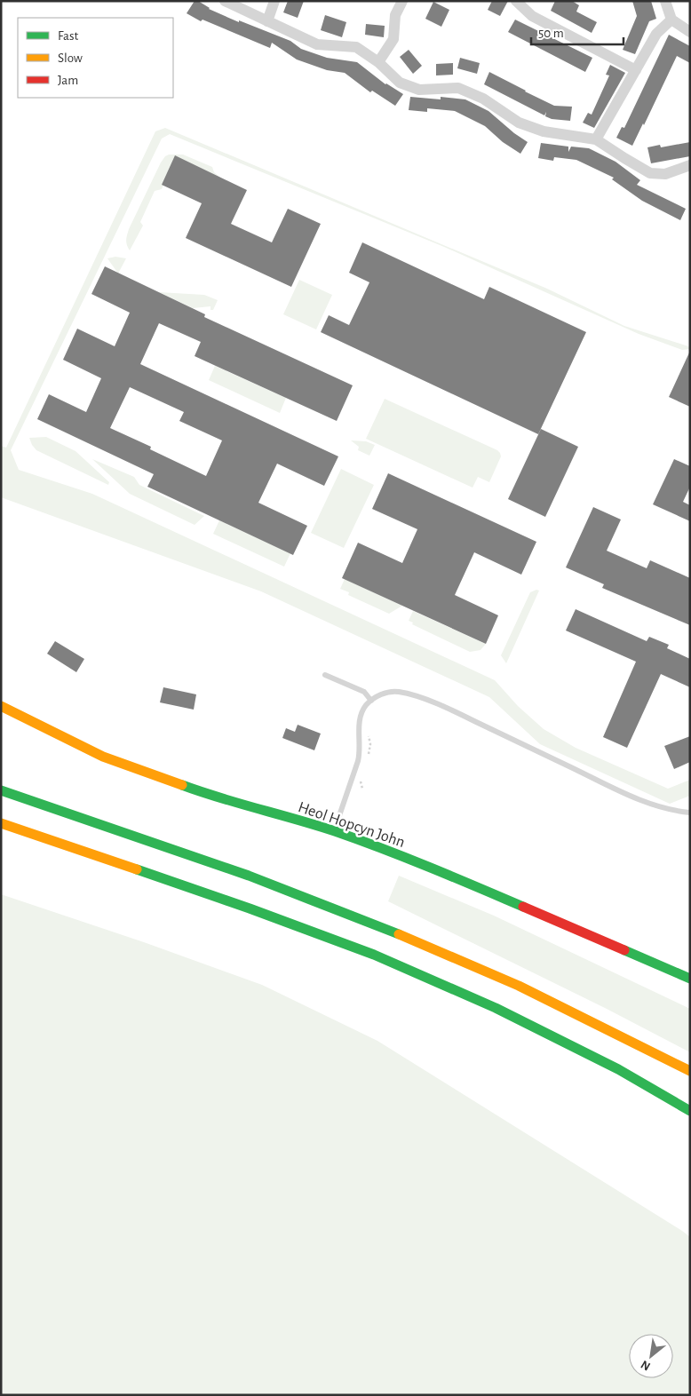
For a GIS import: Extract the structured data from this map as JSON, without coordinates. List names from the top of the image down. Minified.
{"streets":{"main road":["Heol Hopcyn John"]},"legend":["Fast","Slow","Jam"],"scale_bar":"50 m","north":"bottom left"}
